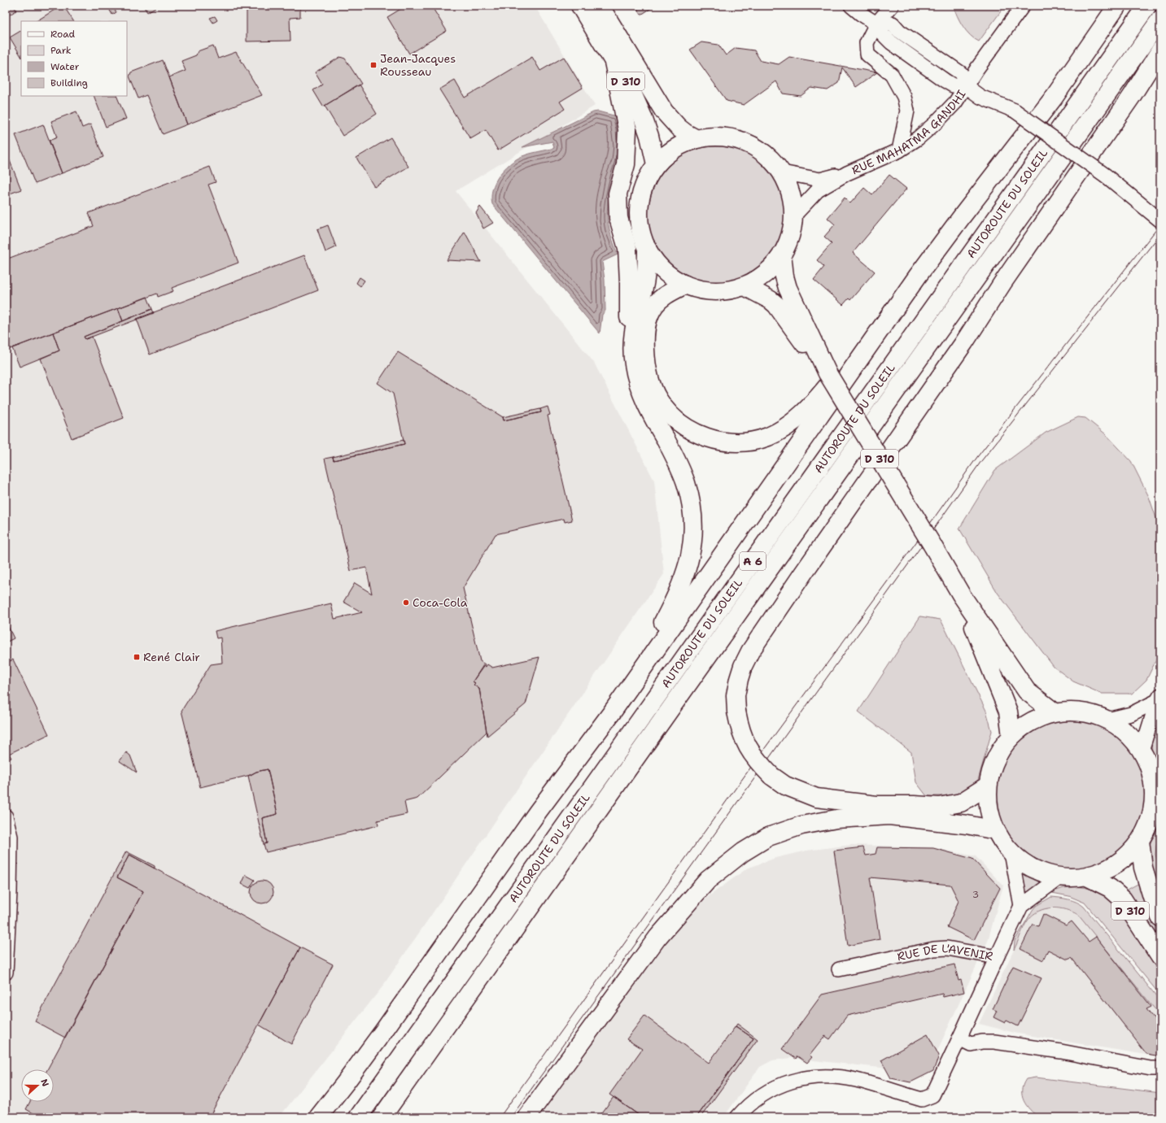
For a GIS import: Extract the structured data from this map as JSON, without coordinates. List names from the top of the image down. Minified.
{"streets":{"main road":["D 310","AUTOROUTE DU SOLEIL","A 6"],"street":["RUE MAHATMA GANDHI","RUE DE L'AVENIR"]},"places":{"transit":["Jean-Jacques Rousseau","René Clair"],"other":["Coca-Cola"]},"house_numbers":["3"],"legend":["Road","Park","Water","Building"],"north":"right"}
